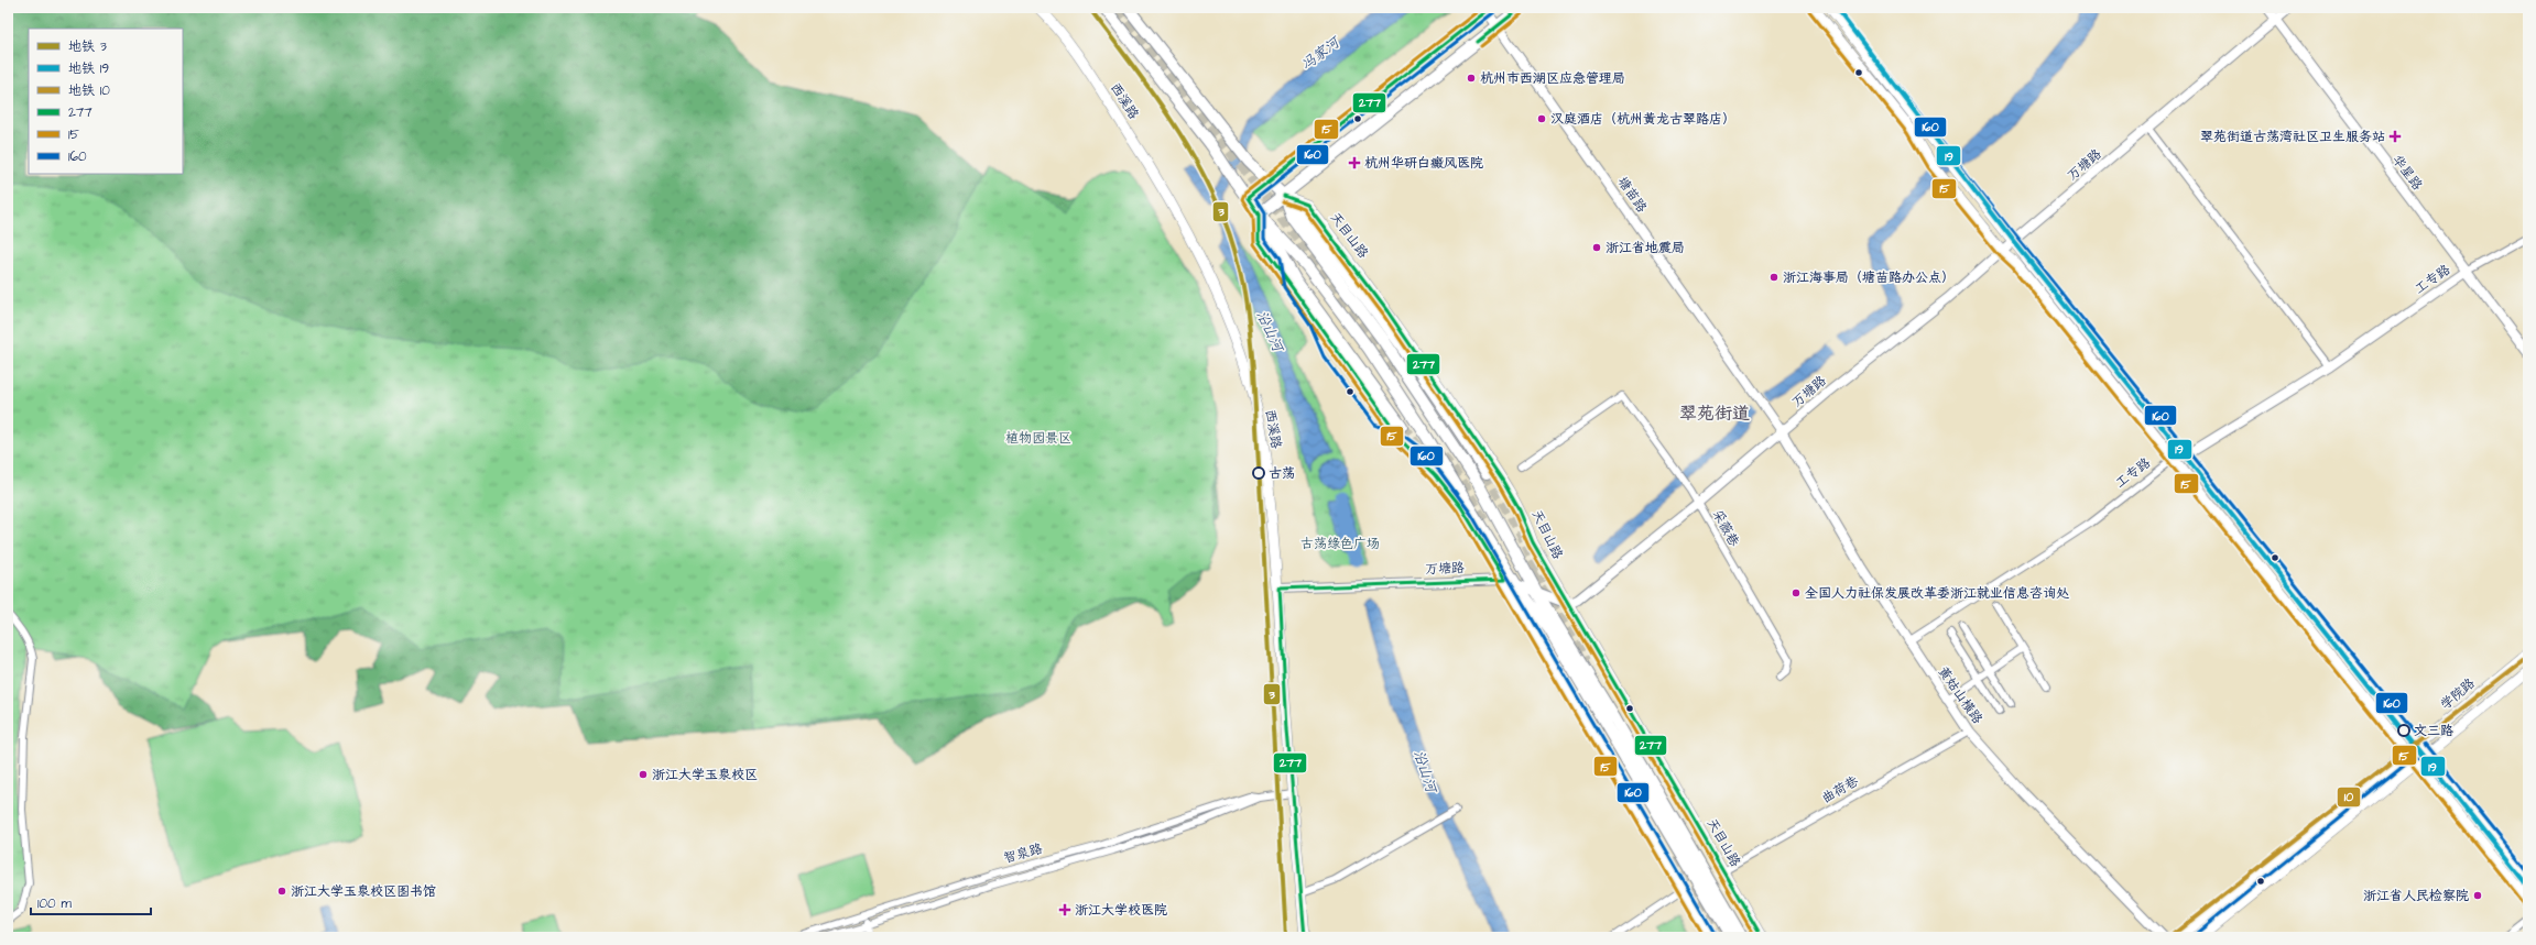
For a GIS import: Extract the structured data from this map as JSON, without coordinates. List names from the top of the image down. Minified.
{"streets":{"main road":["西溪路","天目山路","学院路"],"street":["万塘路","华星路","塘苗路","工专路","采薇巷","黄姑山横路","曲荷巷","智泉路"]},"crossings":[["西溪路","万塘路"],["西溪路","智泉路"],["万塘路","华星路"],["万塘路","塘苗路"],["万塘路","天目山路"],["万塘路","采薇巷"],["万塘路","黄姑山横路"],["华星路","工专路"],["塘苗路","黄姑山横路"],["天目山路","曲荷巷"],["工专路","黄姑山横路"],["黄姑山横路","曲荷巷"]],"districts":["翠苑街道"],"water":["冯家河","沿山河"],"parks":["植物园景区","古荡绿色广场"],"places":{"other":["杭州市西湖区应急管理局","汉庭酒店（杭州黄龙古翠路店）","浙江省地震局","浙江海事局（塘苗路办公点）","古荡","全国人力社保发展改革委浙江就业信息咨询处","文三路","浙江大学玉泉校区","浙江大学玉泉校区图书馆","浙江省人民检察院"],"health":["翠苑街道古荡湾社区卫生服务站","杭州华研白癜风医院","浙江大学校医院"]},"lines":["metro line 3","metro line 19","transit line 277","transit line 15","transit line 160","metro line 10"],"legend":["地铁 3","地铁 19","地铁 10","277","15","160"],"scale_bar":"100 m"}
